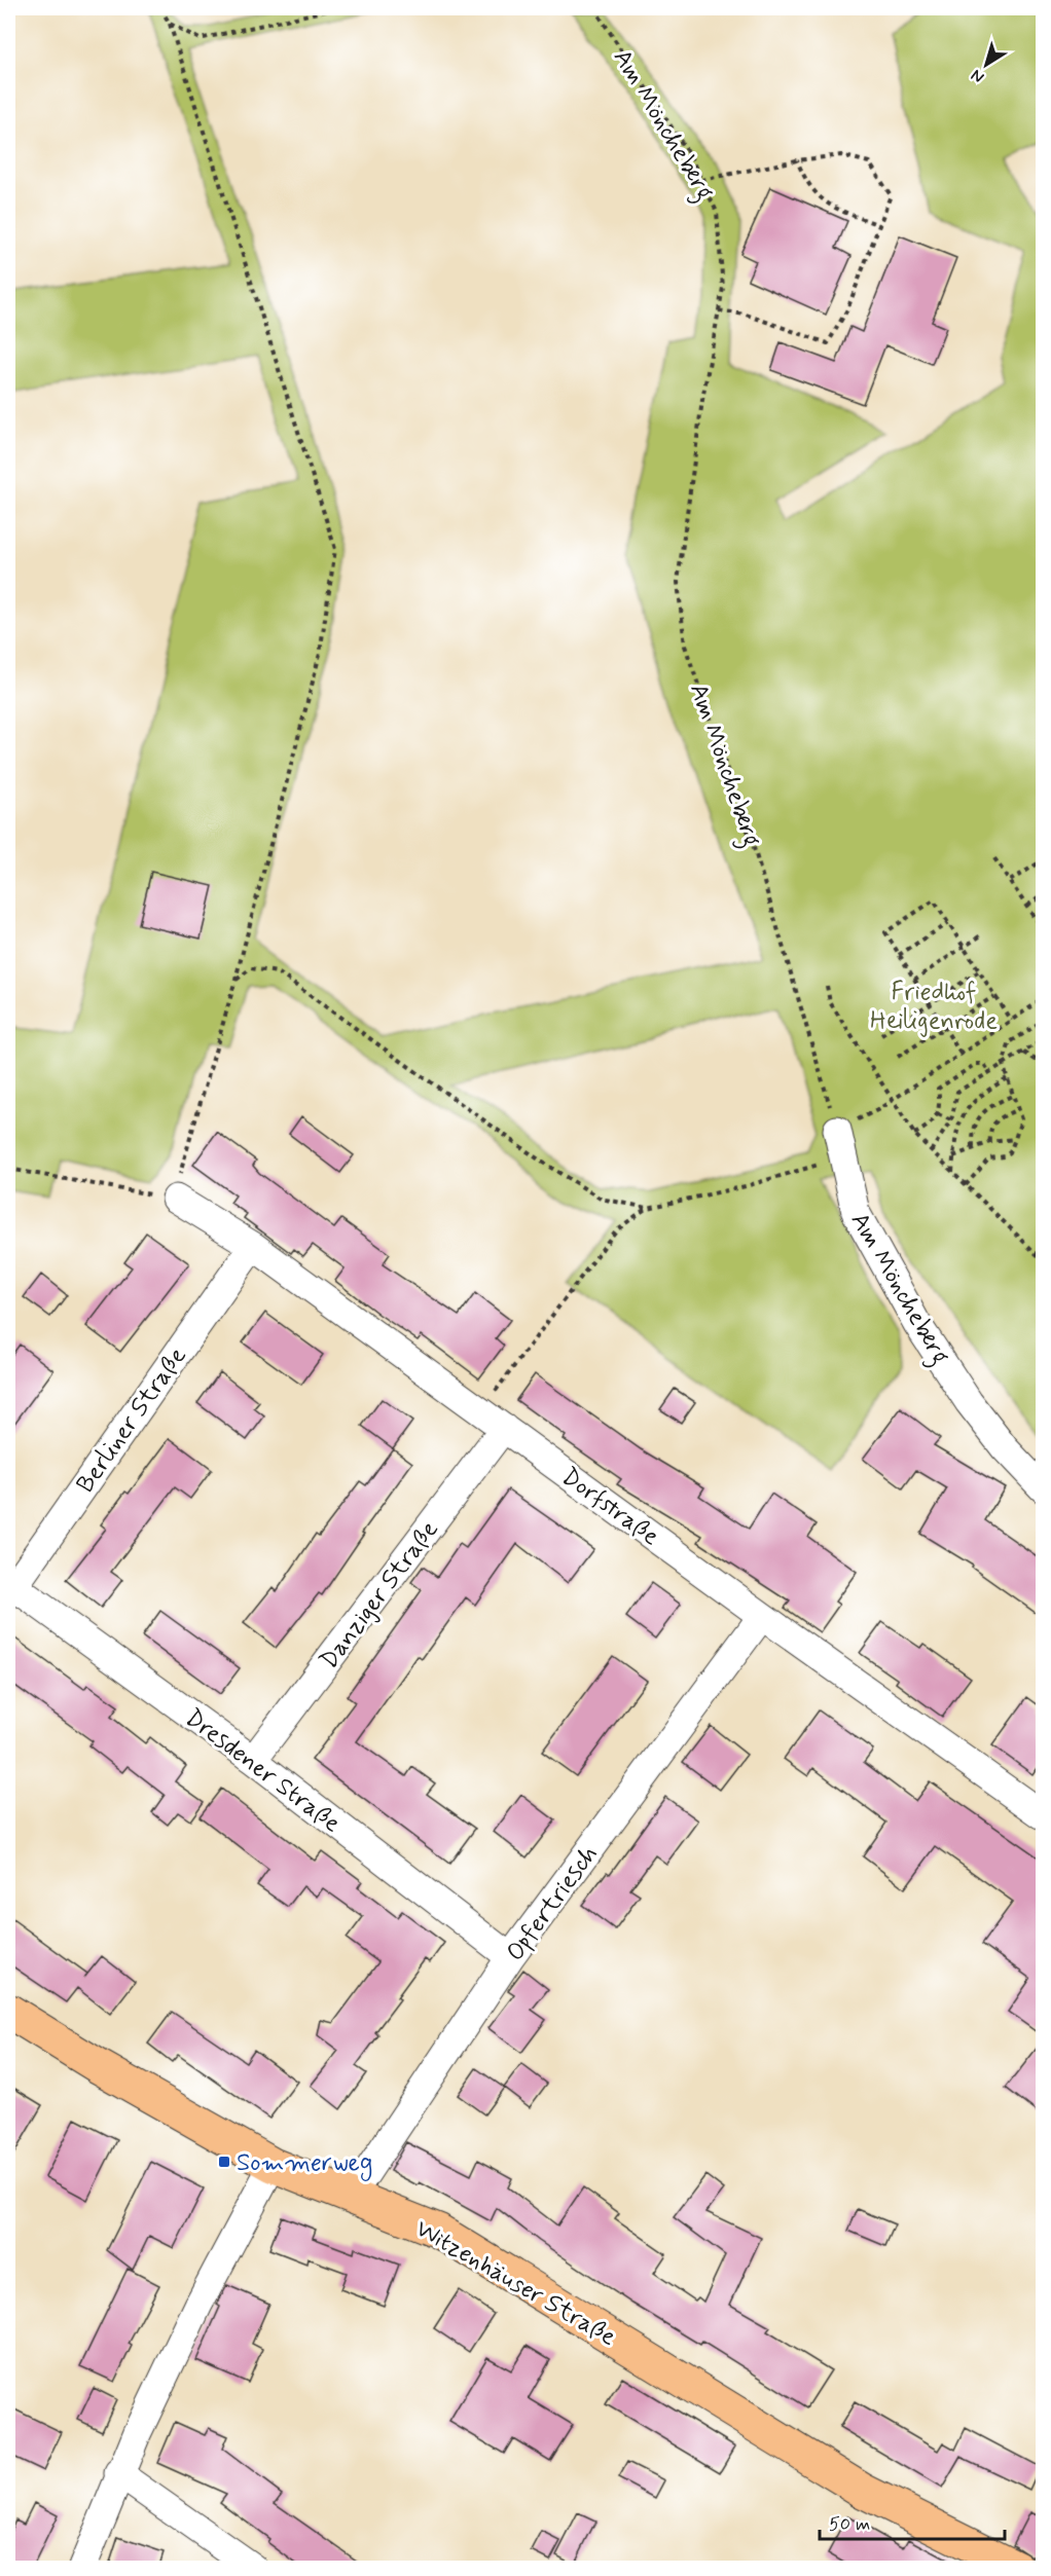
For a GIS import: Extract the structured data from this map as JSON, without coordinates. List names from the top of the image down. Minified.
{"streets":{"main road":["Witzenhäuser Straße"],"street":["Am Möncheberg","Berliner Straße","Dorfstraße","Danziger Straße","Dresdener Straße","Opfertriesch"]},"crossings":[["Berliner Straße","Dorfstraße"],["Berliner Straße","Dresdener Straße"],["Dorfstraße","Danziger Straße"],["Dorfstraße","Opfertriesch"],["Danziger Straße","Dresdener Straße"],["Dresdener Straße","Opfertriesch"],["Opfertriesch","Witzenhäuser Straße"]],"parks":["Friedhof Heiligenrode"],"places":{"transit":["Sommerweg"]},"scale_bar":"50 m","north":"bottom left"}
